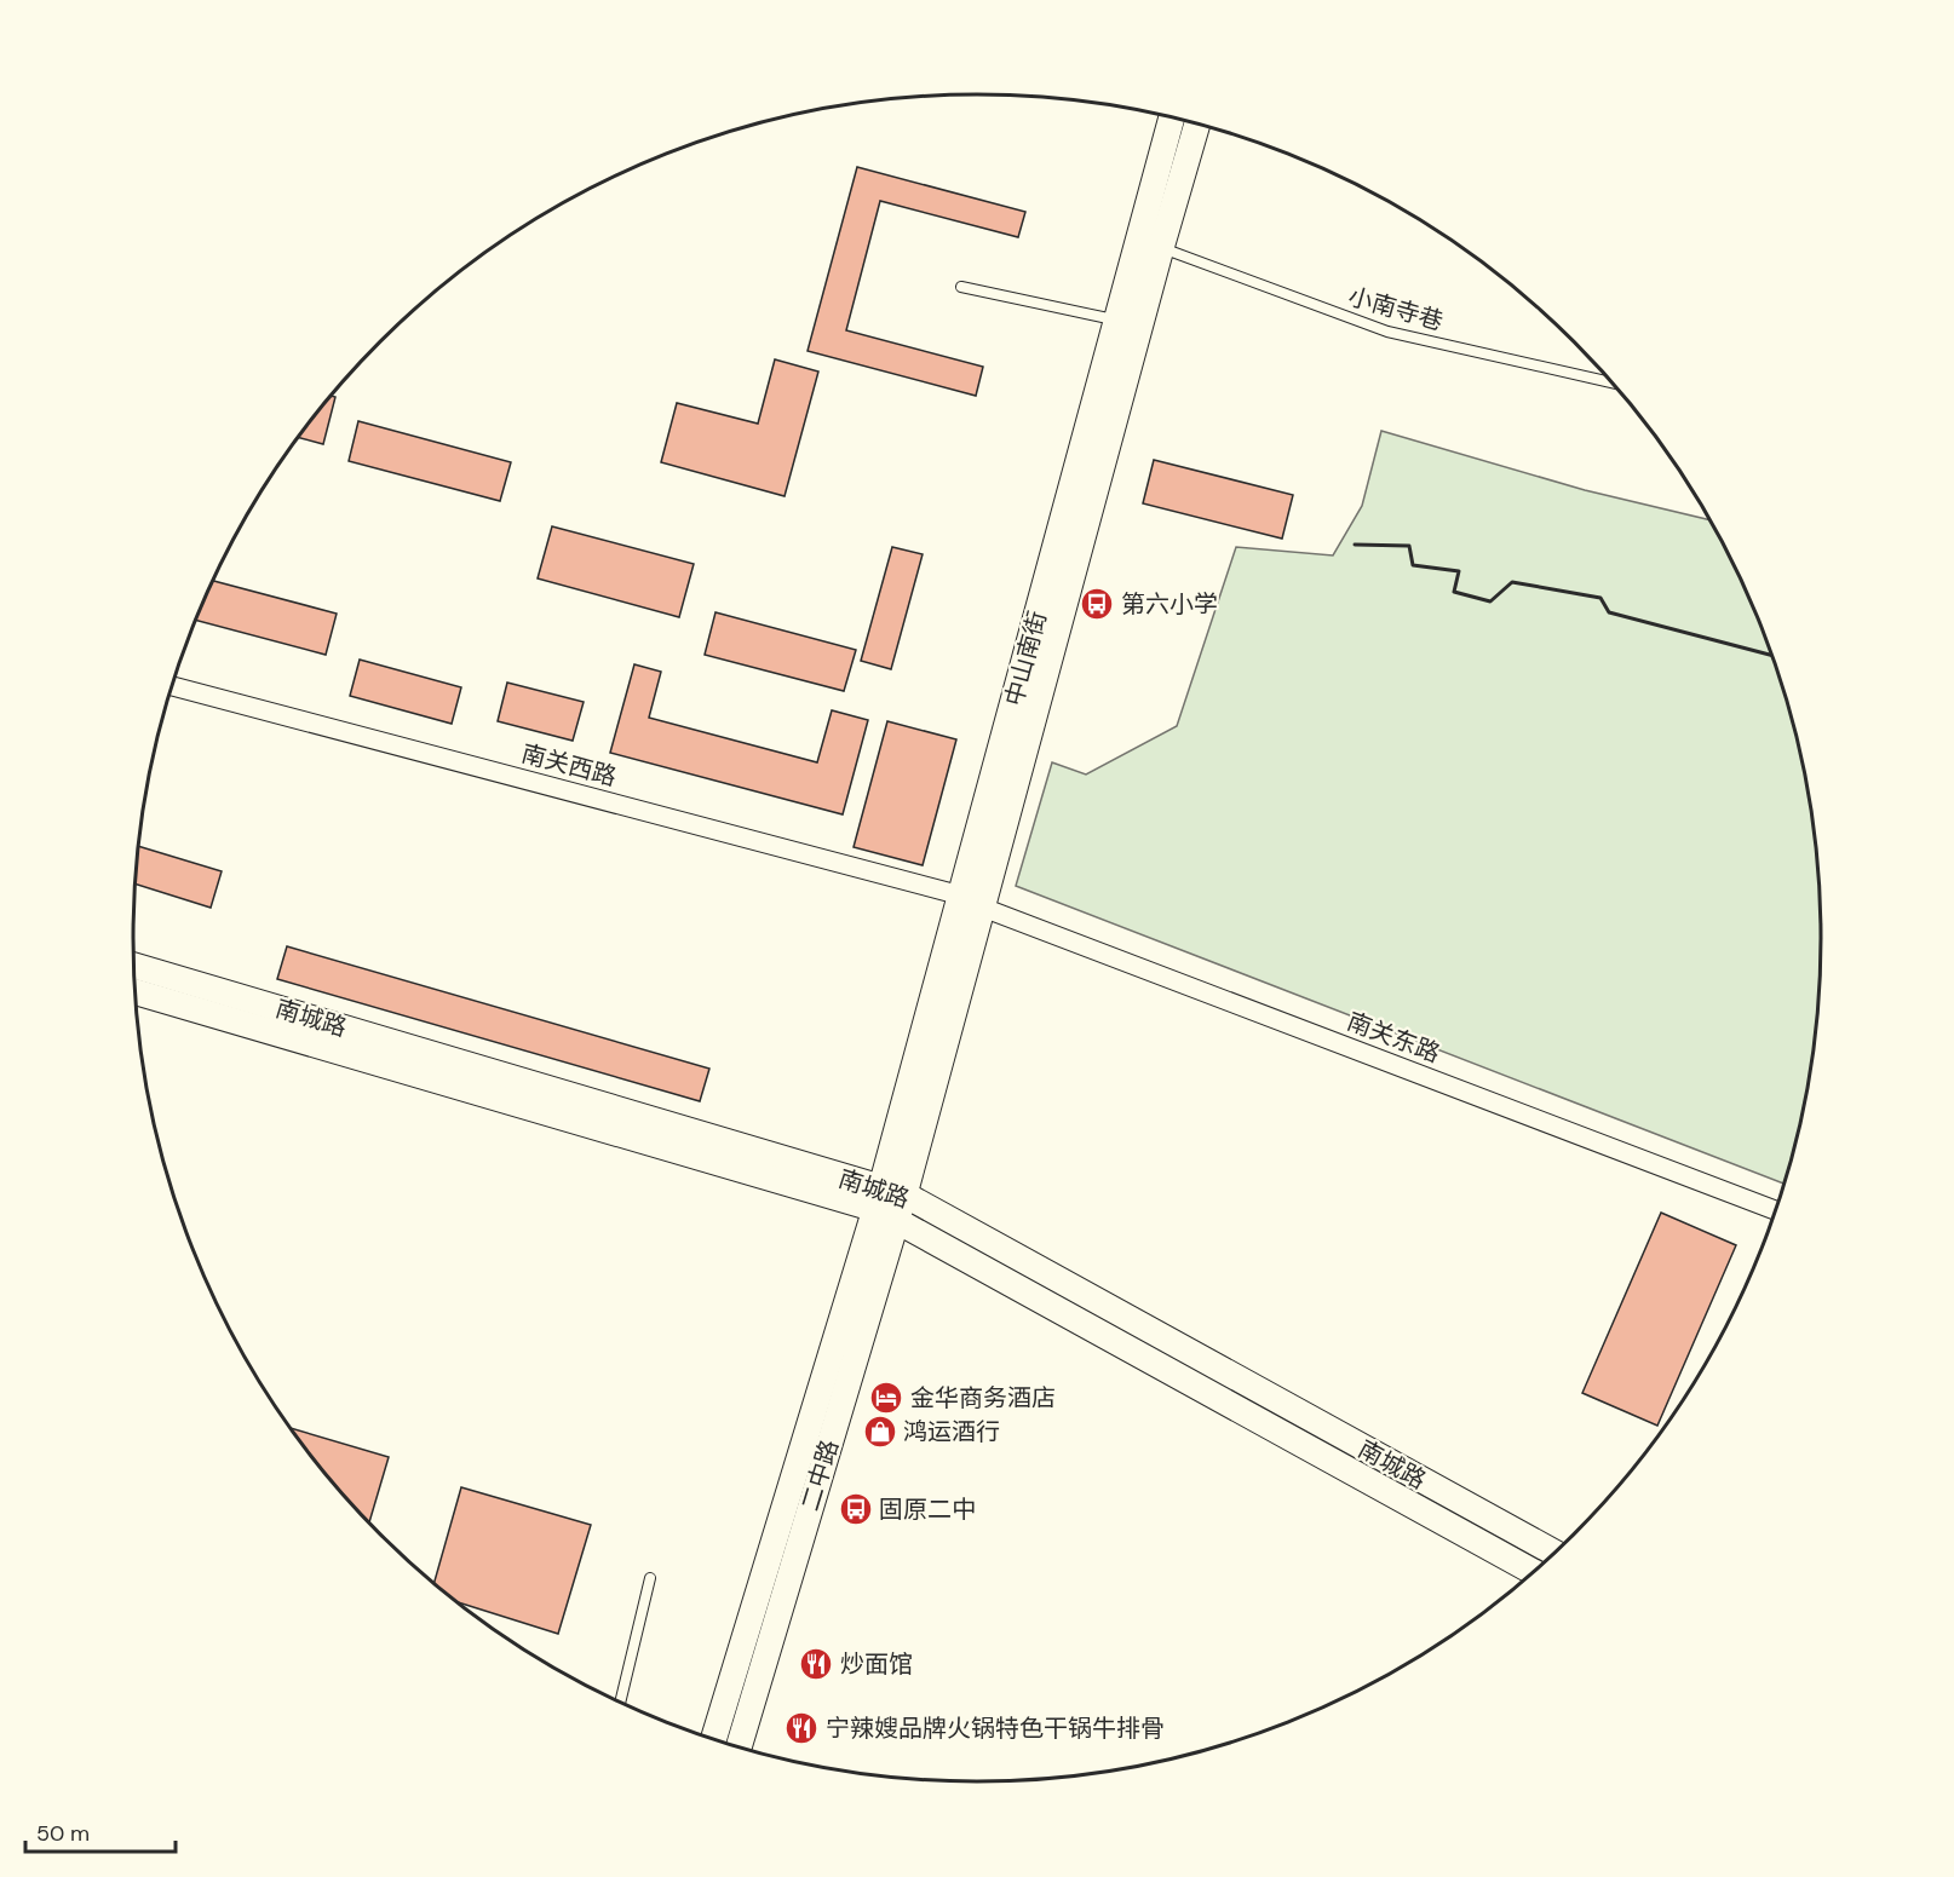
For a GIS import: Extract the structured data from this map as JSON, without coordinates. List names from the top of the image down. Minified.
{"streets":{"main road":["中山南街","南城路","二中路"],"street":["南关西路","南关东路"],"lane":["小南寺巷"]},"crossings":[["小南寺巷","中山南街"],["中山南街","南关西路"],["中山南街","南城路"],["中山南街","南关东路"],["中山南街","二中路"],["南关西路","南关东路"],["南城路","二中路"]],"places":{"bus stop":["第六小学","固原二中"],"hotel":["金华商务酒店"],"shop":["鸿运酒行"],"restaurant":["炒面馆","宁辣嫂品牌火锅特色干锅牛排骨"]},"scale_bar":"50 m"}
